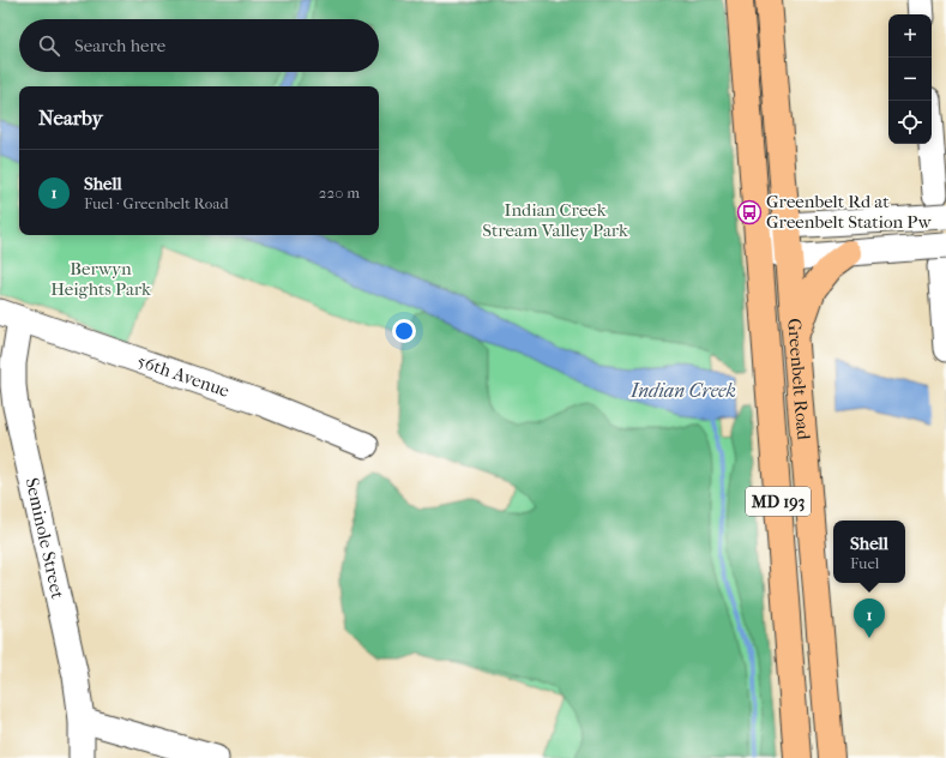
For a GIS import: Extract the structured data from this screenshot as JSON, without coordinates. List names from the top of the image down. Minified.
{"streets":{"main road":["Greenbelt Road","MD 193"],"street":["56th Avenue","Seminole Street"]},"crossings":[["56th Avenue","Seminole Street"]],"water":["Indian Creek"],"parks":["Indian Creek Stream Valley Park","Berwyn Heights Park"],"places":{"bus stop":["Greenbelt Rd at Greenbelt Station Pw"]},"page":{"map_buttons":["+","−"],"search":"Search here","heading":"Nearby","list":[{"mark":"1","name":"Shell","note":"Fuel · Greenbelt Road","value":"220 m"}],"popup":["Shell","Fuel"],"pins":"1"}}
